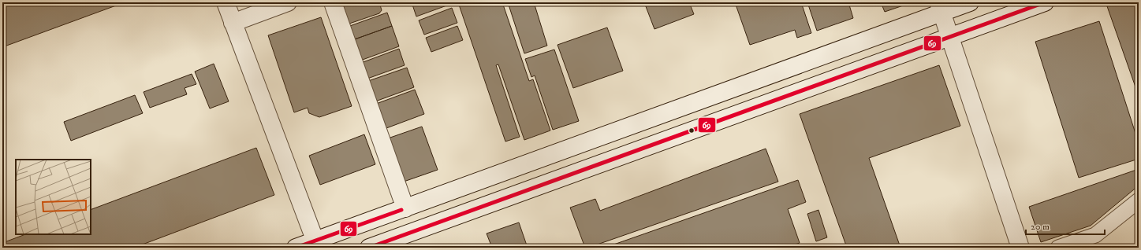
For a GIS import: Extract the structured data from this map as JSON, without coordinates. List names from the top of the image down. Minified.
{"lines":["transit line 69"],"scale_bar":"20 m"}
